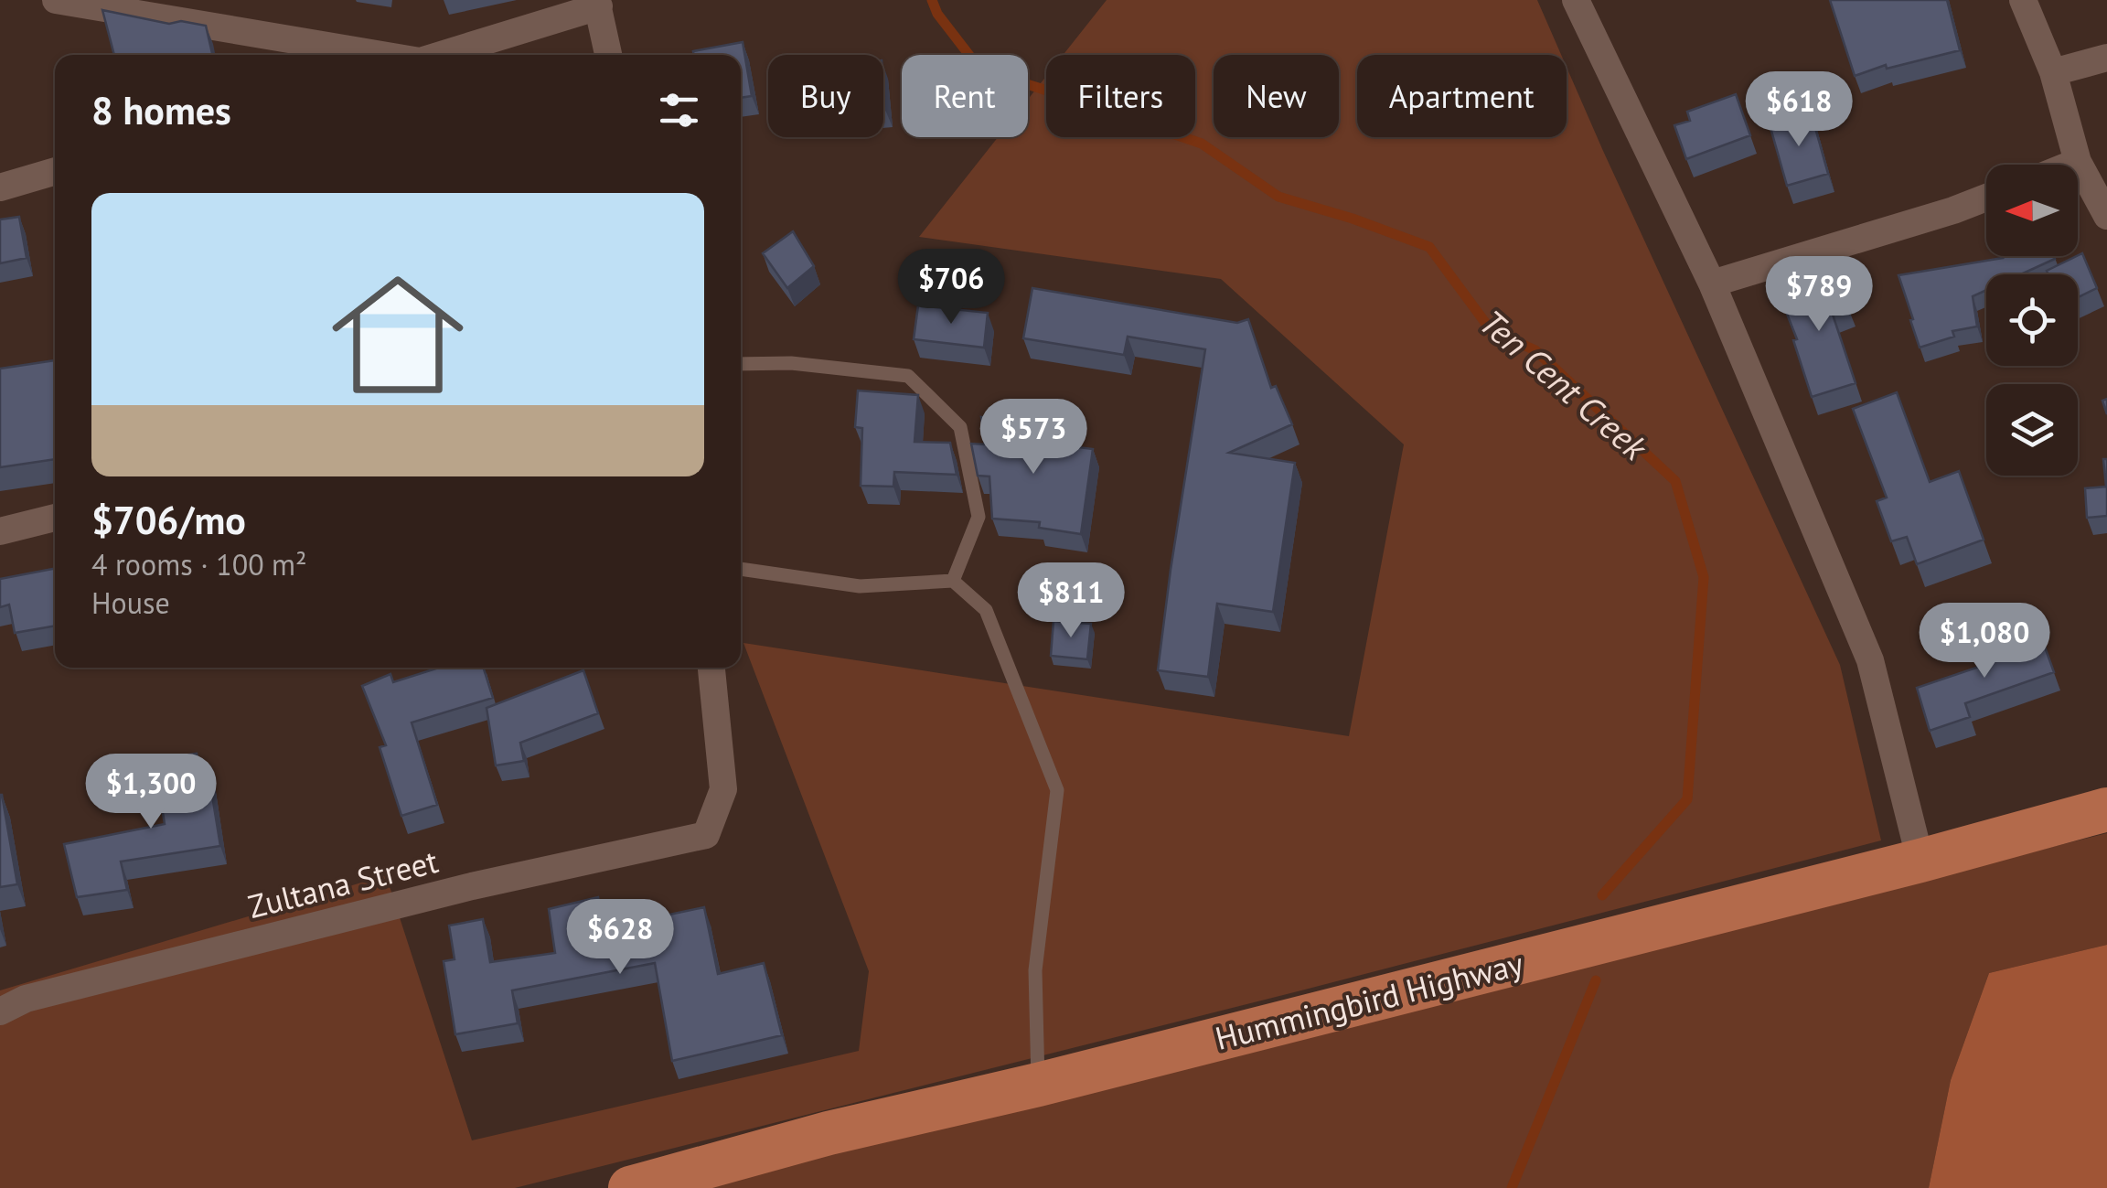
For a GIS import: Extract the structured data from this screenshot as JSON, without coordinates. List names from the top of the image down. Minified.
{"streets":{"main road":["Hummingbird Highway"],"street":["Zultana Street"]},"water":["Ten Cent Creek"],"north":"left","page":{"chip":["Buy","Rent","Filters","New","Apartment"],"heading":"8 homes","price":["$618","$706","$789","$573","$811","$1,080","$1,300","$628"],"list":[{"name":"$706/mo","note":"4 rooms · 100 m² · House"}]}}
